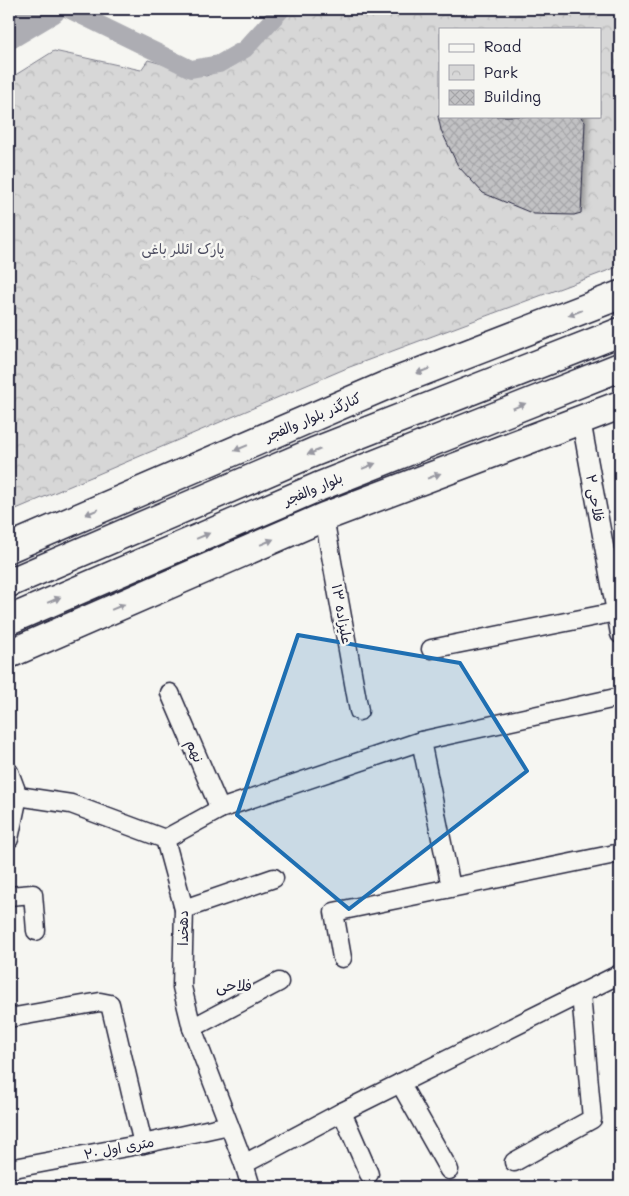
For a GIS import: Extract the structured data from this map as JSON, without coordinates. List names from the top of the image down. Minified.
{"streets":{"main road":["کنارگذر بلوار والفجر","بلوار والفجر"],"street":["فلاحی ۲","۱۳ علیزاده","نهم","دهخدا","۲۰ متری اول"]},"crossings":[["دهخدا","۲۰ متری اول"]],"districts":["فلاحی"],"parks":["پارک ائللر باغی"],"legend":["Road","Park","Building"]}
